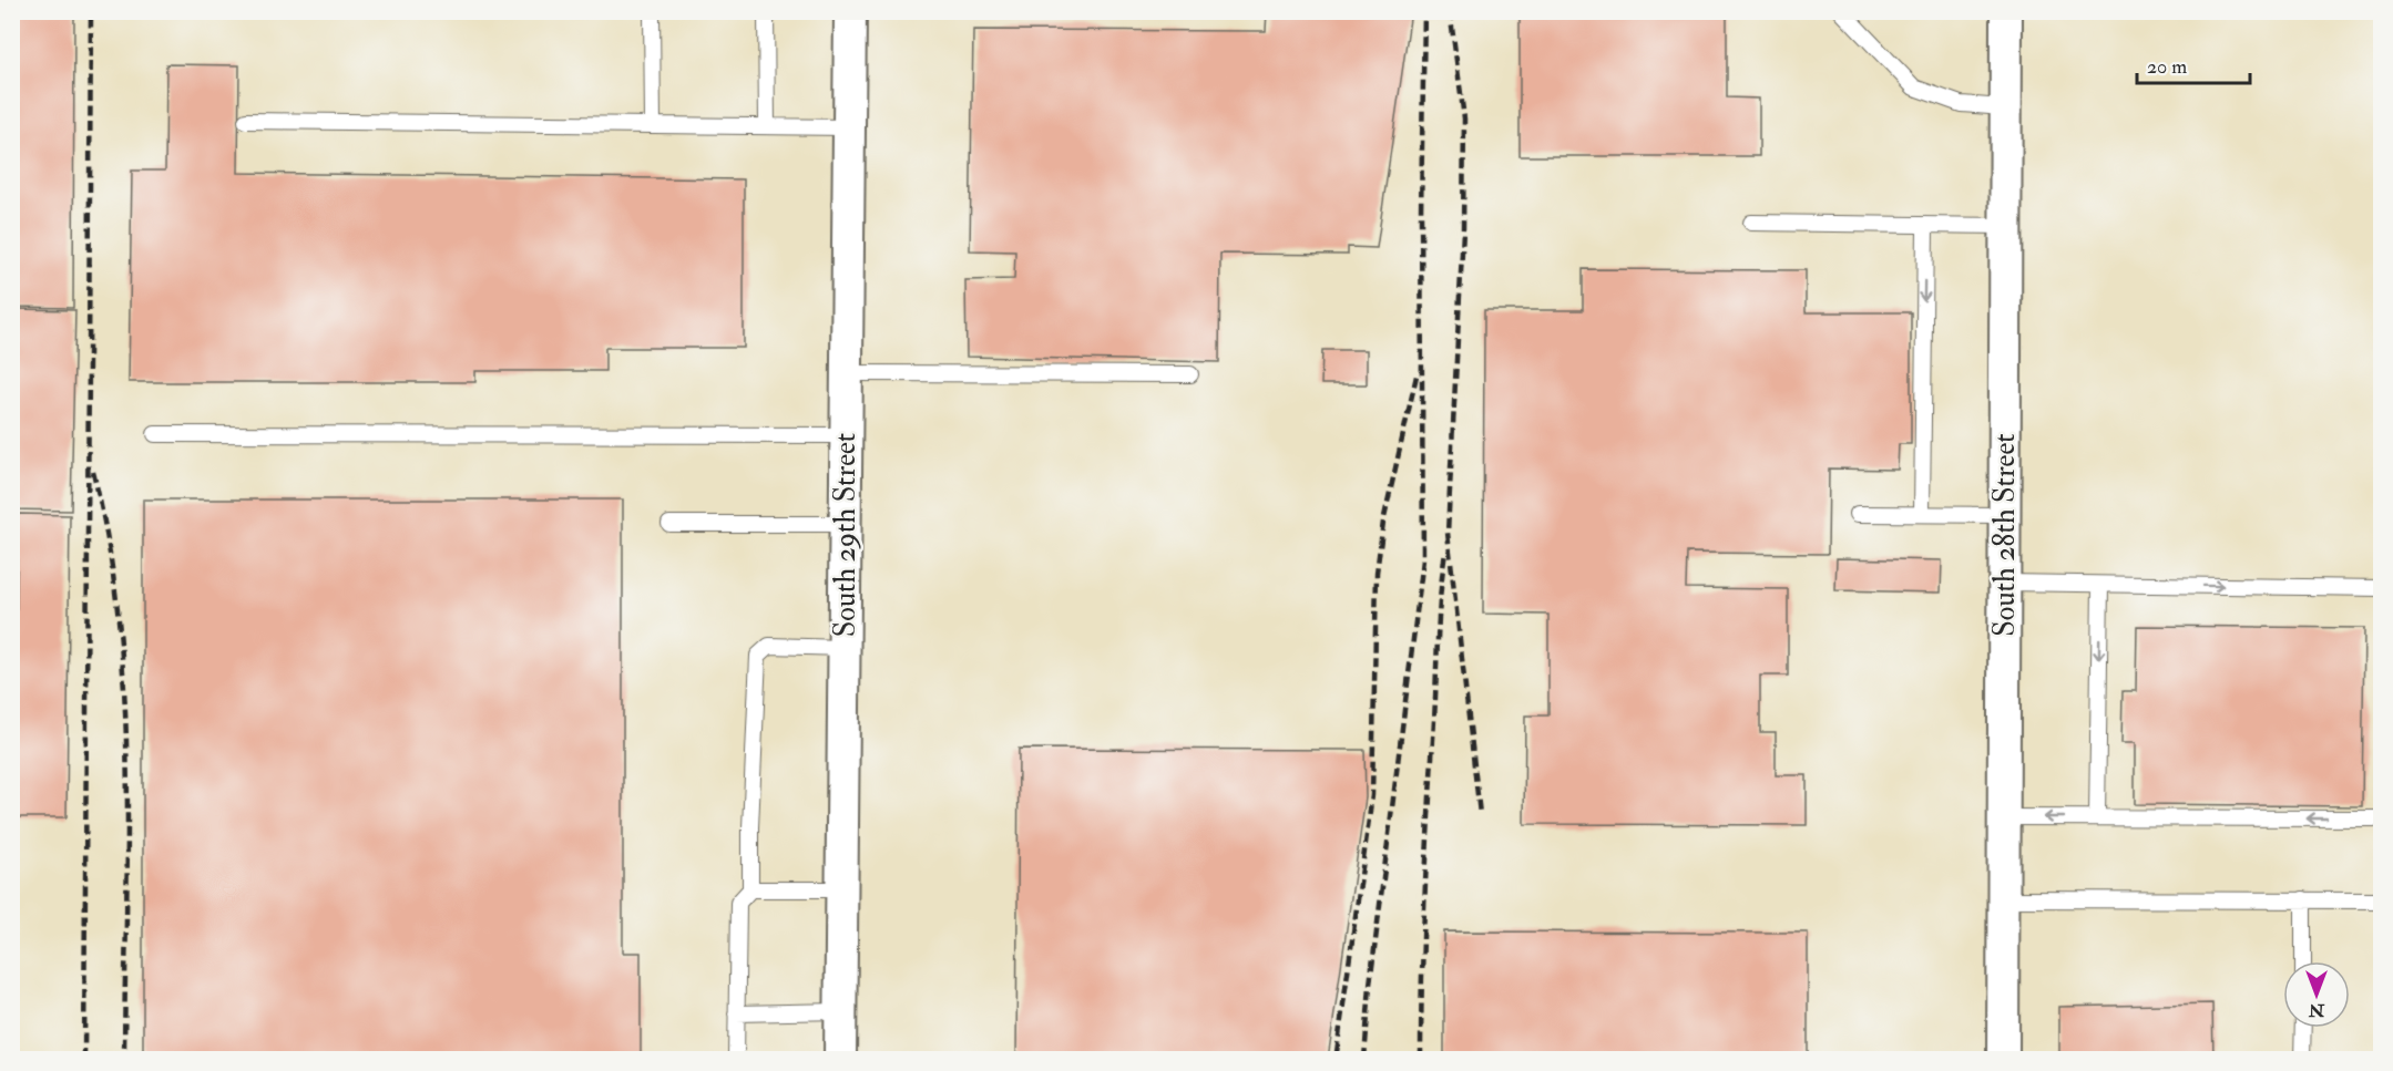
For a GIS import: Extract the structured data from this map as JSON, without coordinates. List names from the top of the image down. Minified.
{"streets":{"street":["South 29th Street","South 28th Street"]},"scale_bar":"20 m","north":"bottom"}
